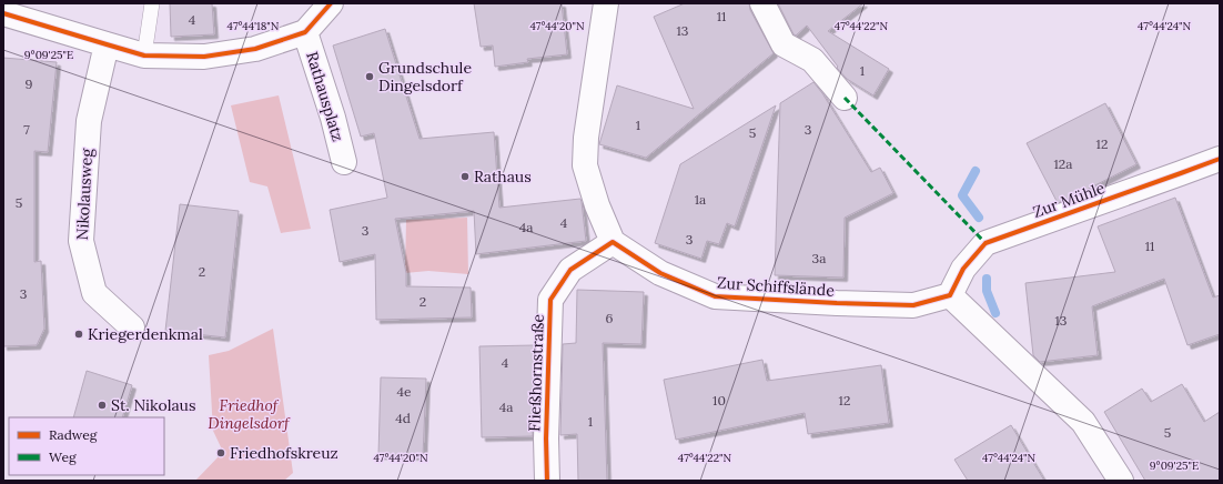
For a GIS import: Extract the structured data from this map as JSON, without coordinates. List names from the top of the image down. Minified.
{"streets":{"street":["Rathausplatz","Nikolausweg","Zur Mühle","Zur Schiffslände","Fließhornstraße"]},"crossings":[["Zur Mühle","Zur Schiffslände"],["Zur Schiffslände","Fließhornstraße"]],"parks":["Friedhof Dingelsdorf"],"places":["Grundschule Dingelsdorf","Rathaus","Kriegerdenkmal","St. Nikolaus","Friedhofskreuz"],"house_numbers":["11","4","13","1","9","1","7","3","5","12","12a","1a","5","4","4a","3","3","11","3a","2","3","2","6","13","4","4e","10","12","4a","4d","1","5"],"legend":["Radweg","Weg"],"coordinates":["47°44'18\"N","47°44'20\"N","47°44'22\"N","47°44'24\"N","9°09'25\"E"]}
